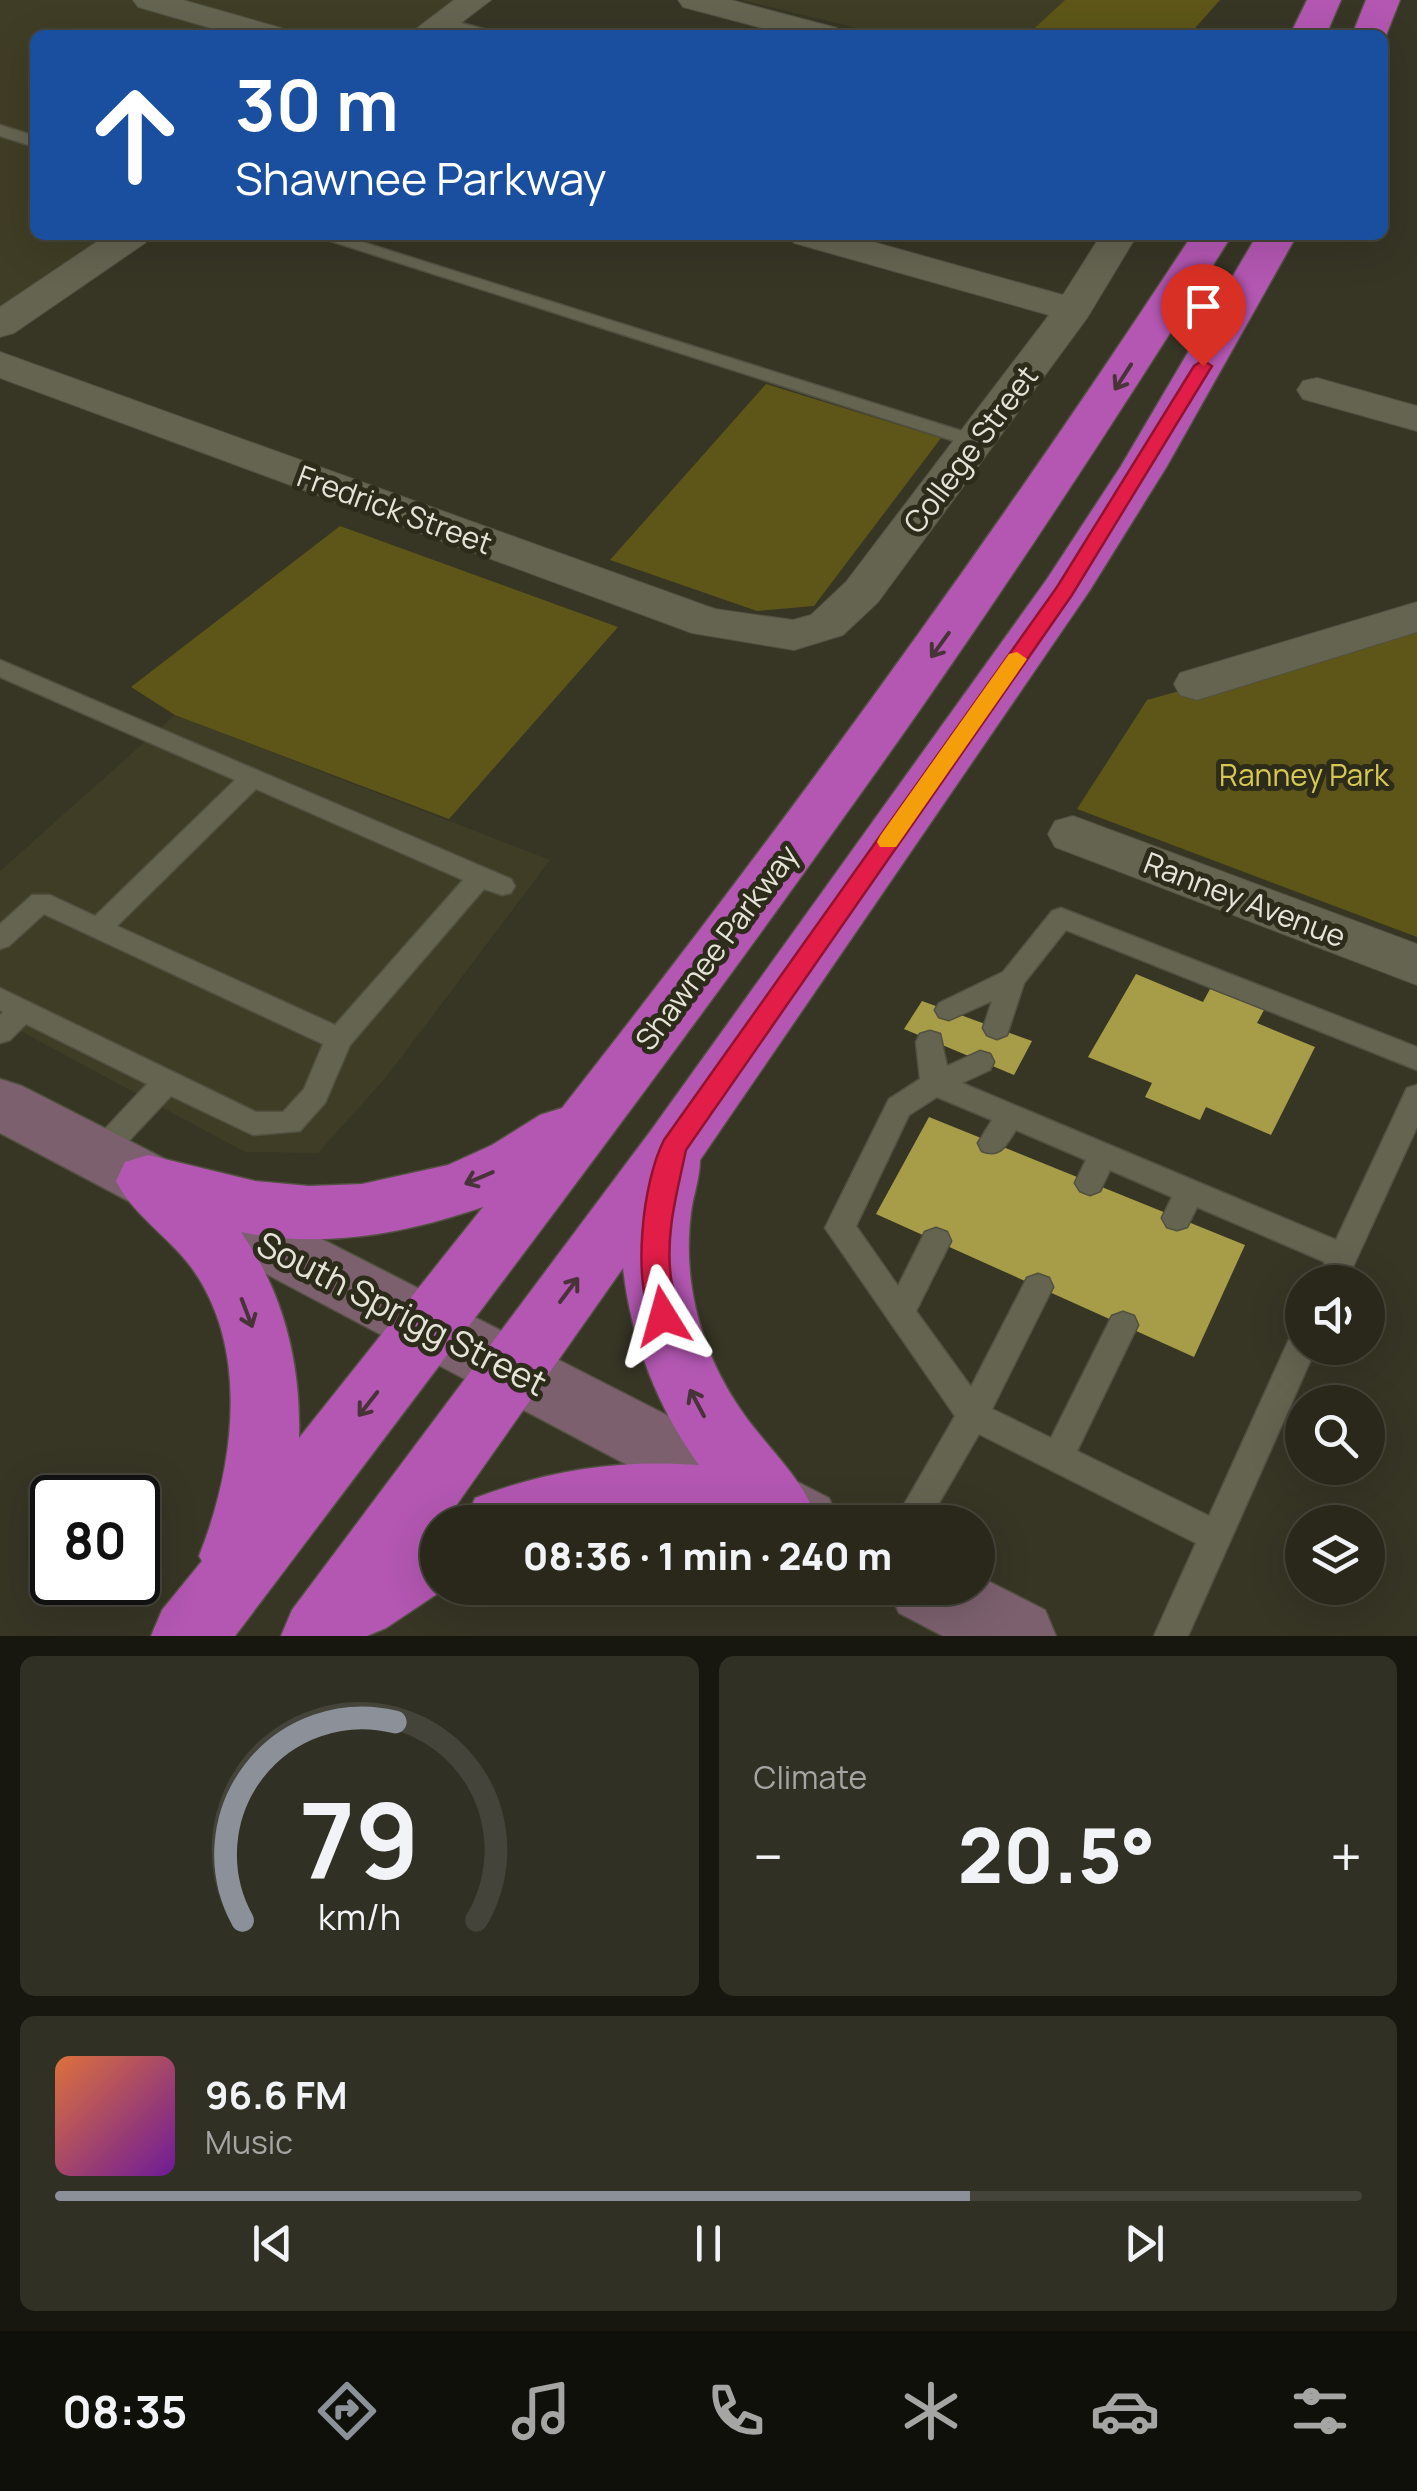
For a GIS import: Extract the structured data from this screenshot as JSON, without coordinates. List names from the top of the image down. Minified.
{"streets":{"highway":["Shawnee Parkway"],"main road":["South Sprigg Street"],"street":["College Street","Fredrick Street","Ranney Avenue"]},"crossings":[["College Street","Fredrick Street"],["Shawnee Parkway","South Sprigg Street"]],"parks":["Ranney Park"],"page":{"turn":["30 m","Shawnee Parkway"],"limit":"80","trip":"08:36 · 1 min · 240 m","tile":"Climate","heat":["−","20.5°","+"],"song":["96.6 FM","Music"],"tabs":"08:35","gauge":["79","km/h"]}}
